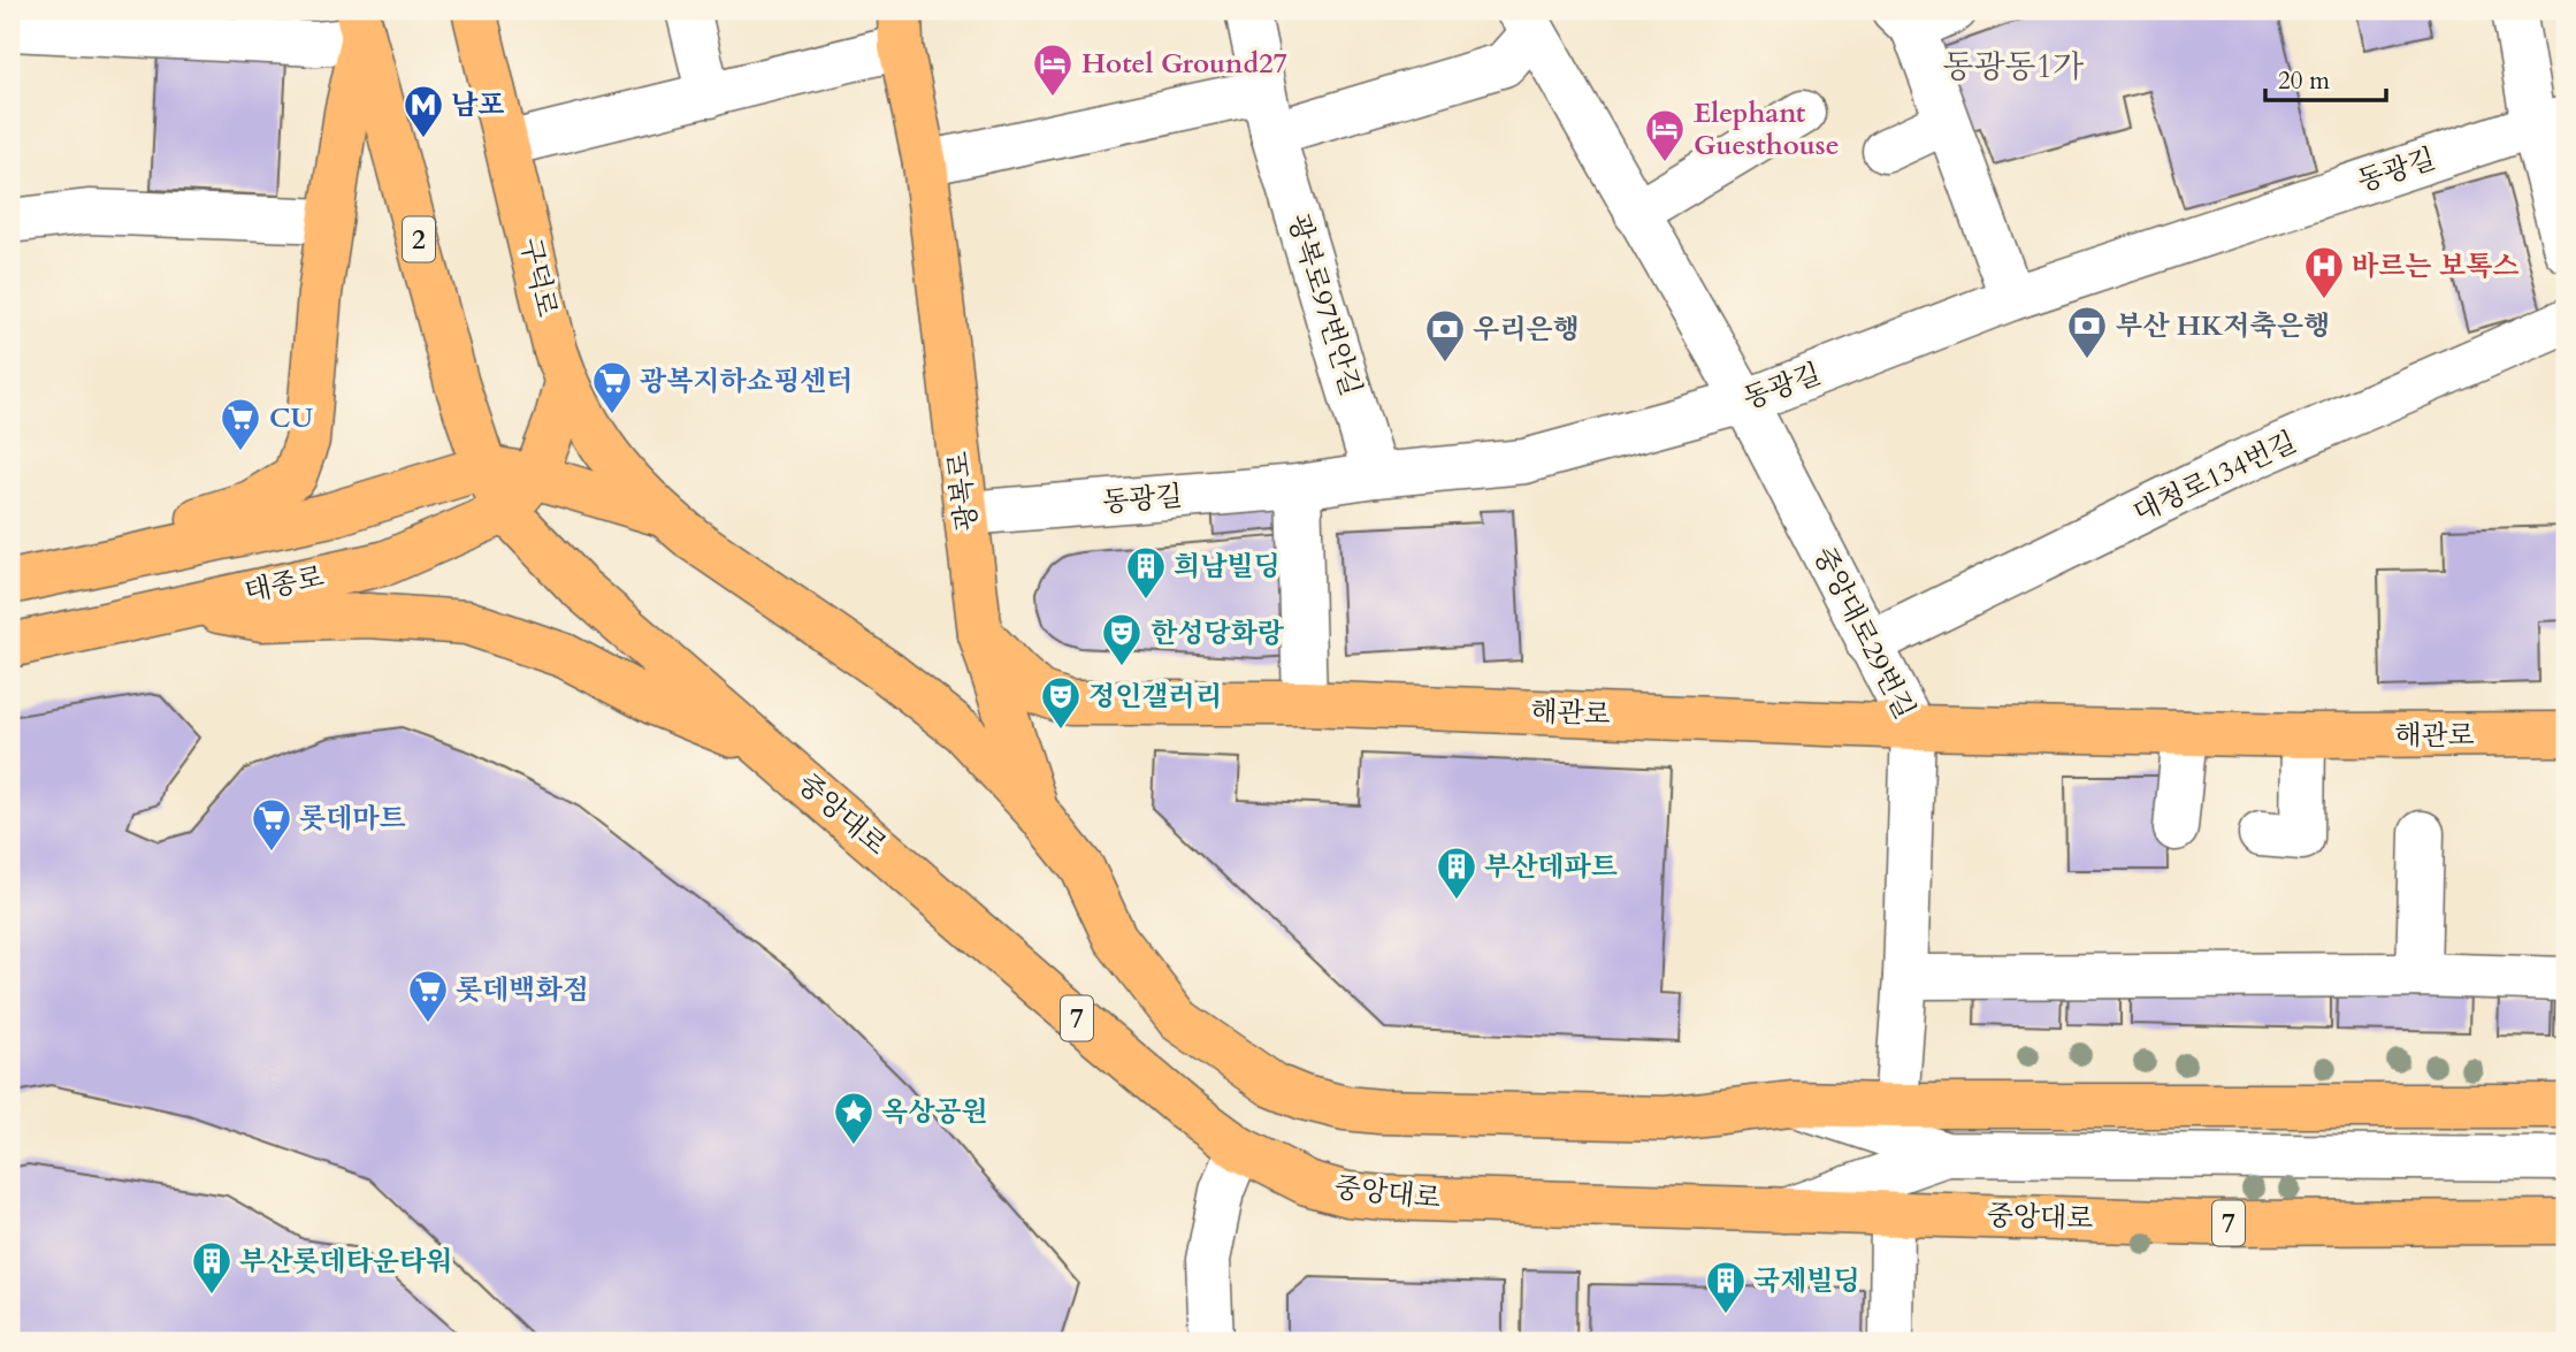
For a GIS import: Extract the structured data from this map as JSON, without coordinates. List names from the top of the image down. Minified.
{"streets":{"main road":["2","구덕로","광복로","태종로","해관로","중앙대로","7"],"street":["동광길","광복로97번안길","대청로134번길","중앙대로29번길"]},"crossings":[["동광길","광복로97번안길"],["동광길","광복로"],["동광길","중앙대로29번길"],["2","태종로"],["2","중앙대로"],["구덕로","태종로"],["대청로134번길","중앙대로29번길"],["광복로","해관로"],["태종로","중앙대로"],["중앙대로29번길","해관로"]],"districts":["동광동1가"],"places":{"hotel":["Hotel Ground27","Elephant Guesthouse"],"metro station":["남포"],"hospital":["바르는 보톡스"],"bank":["부산 HK저축은행","우리은행"],"supermarket":["광복지하쇼핑센터","CU","롯데마트","롯데백화점"],"building":["희남빌딩","부산데파트","부산롯데타운타워","국제빌딩"],"theatre":["한성당화랑","정인갤러리"],"place":["옥상공원"]},"scale_bar":"20 m"}
